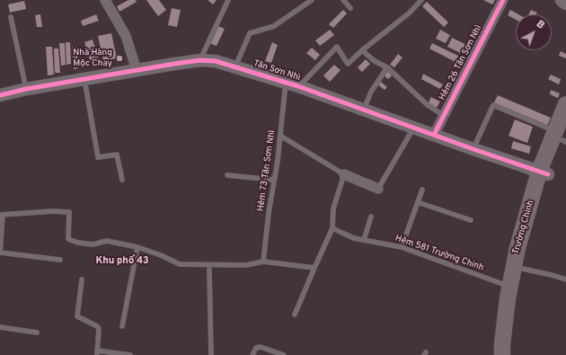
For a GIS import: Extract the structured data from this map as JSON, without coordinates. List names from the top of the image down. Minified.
{"streets":{"main road":["Trường Chinh"],"street":["Hẻm 26 Tân Sơn Nhì","Tân Sơn Nhì"],"lane":["Hẻm 73 Tân Sơn Nhì","Hẻm 581 Trường Chinh"]},"crossings":[["Hẻm 26 Tân Sơn Nhì","Tân Sơn Nhì"],["Tân Sơn Nhì","Hẻm 73 Tân Sơn Nhì"],["Tân Sơn Nhì","Trường Chinh"],["Trường Chinh","Hẻm 581 Trường Chinh"]],"districts":["Khu phố 43"],"places":["Nhà Hàng Mộc Chay"],"north":"top right"}
